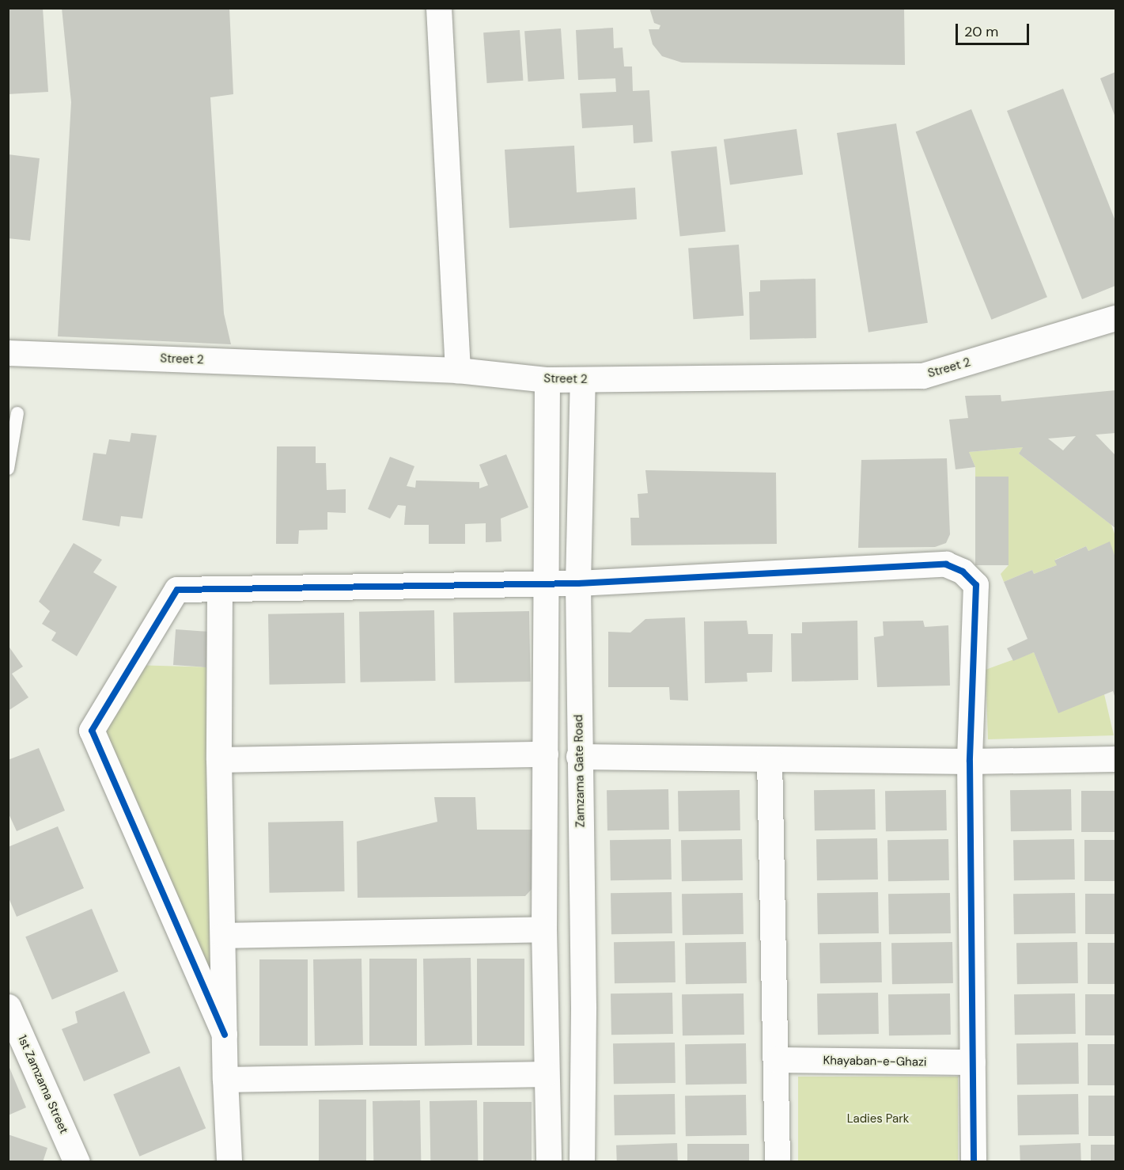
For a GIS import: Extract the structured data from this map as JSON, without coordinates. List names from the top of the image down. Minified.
{"streets":{"street":["Street 2","Zamzama Gate Road","Khayaban-e-Ghazi","1st Zamzama Street"]},"crossings":[["Street 2","Zamzama Gate Road"]],"parks":["Ladies Park"],"scale_bar":"20 m"}
